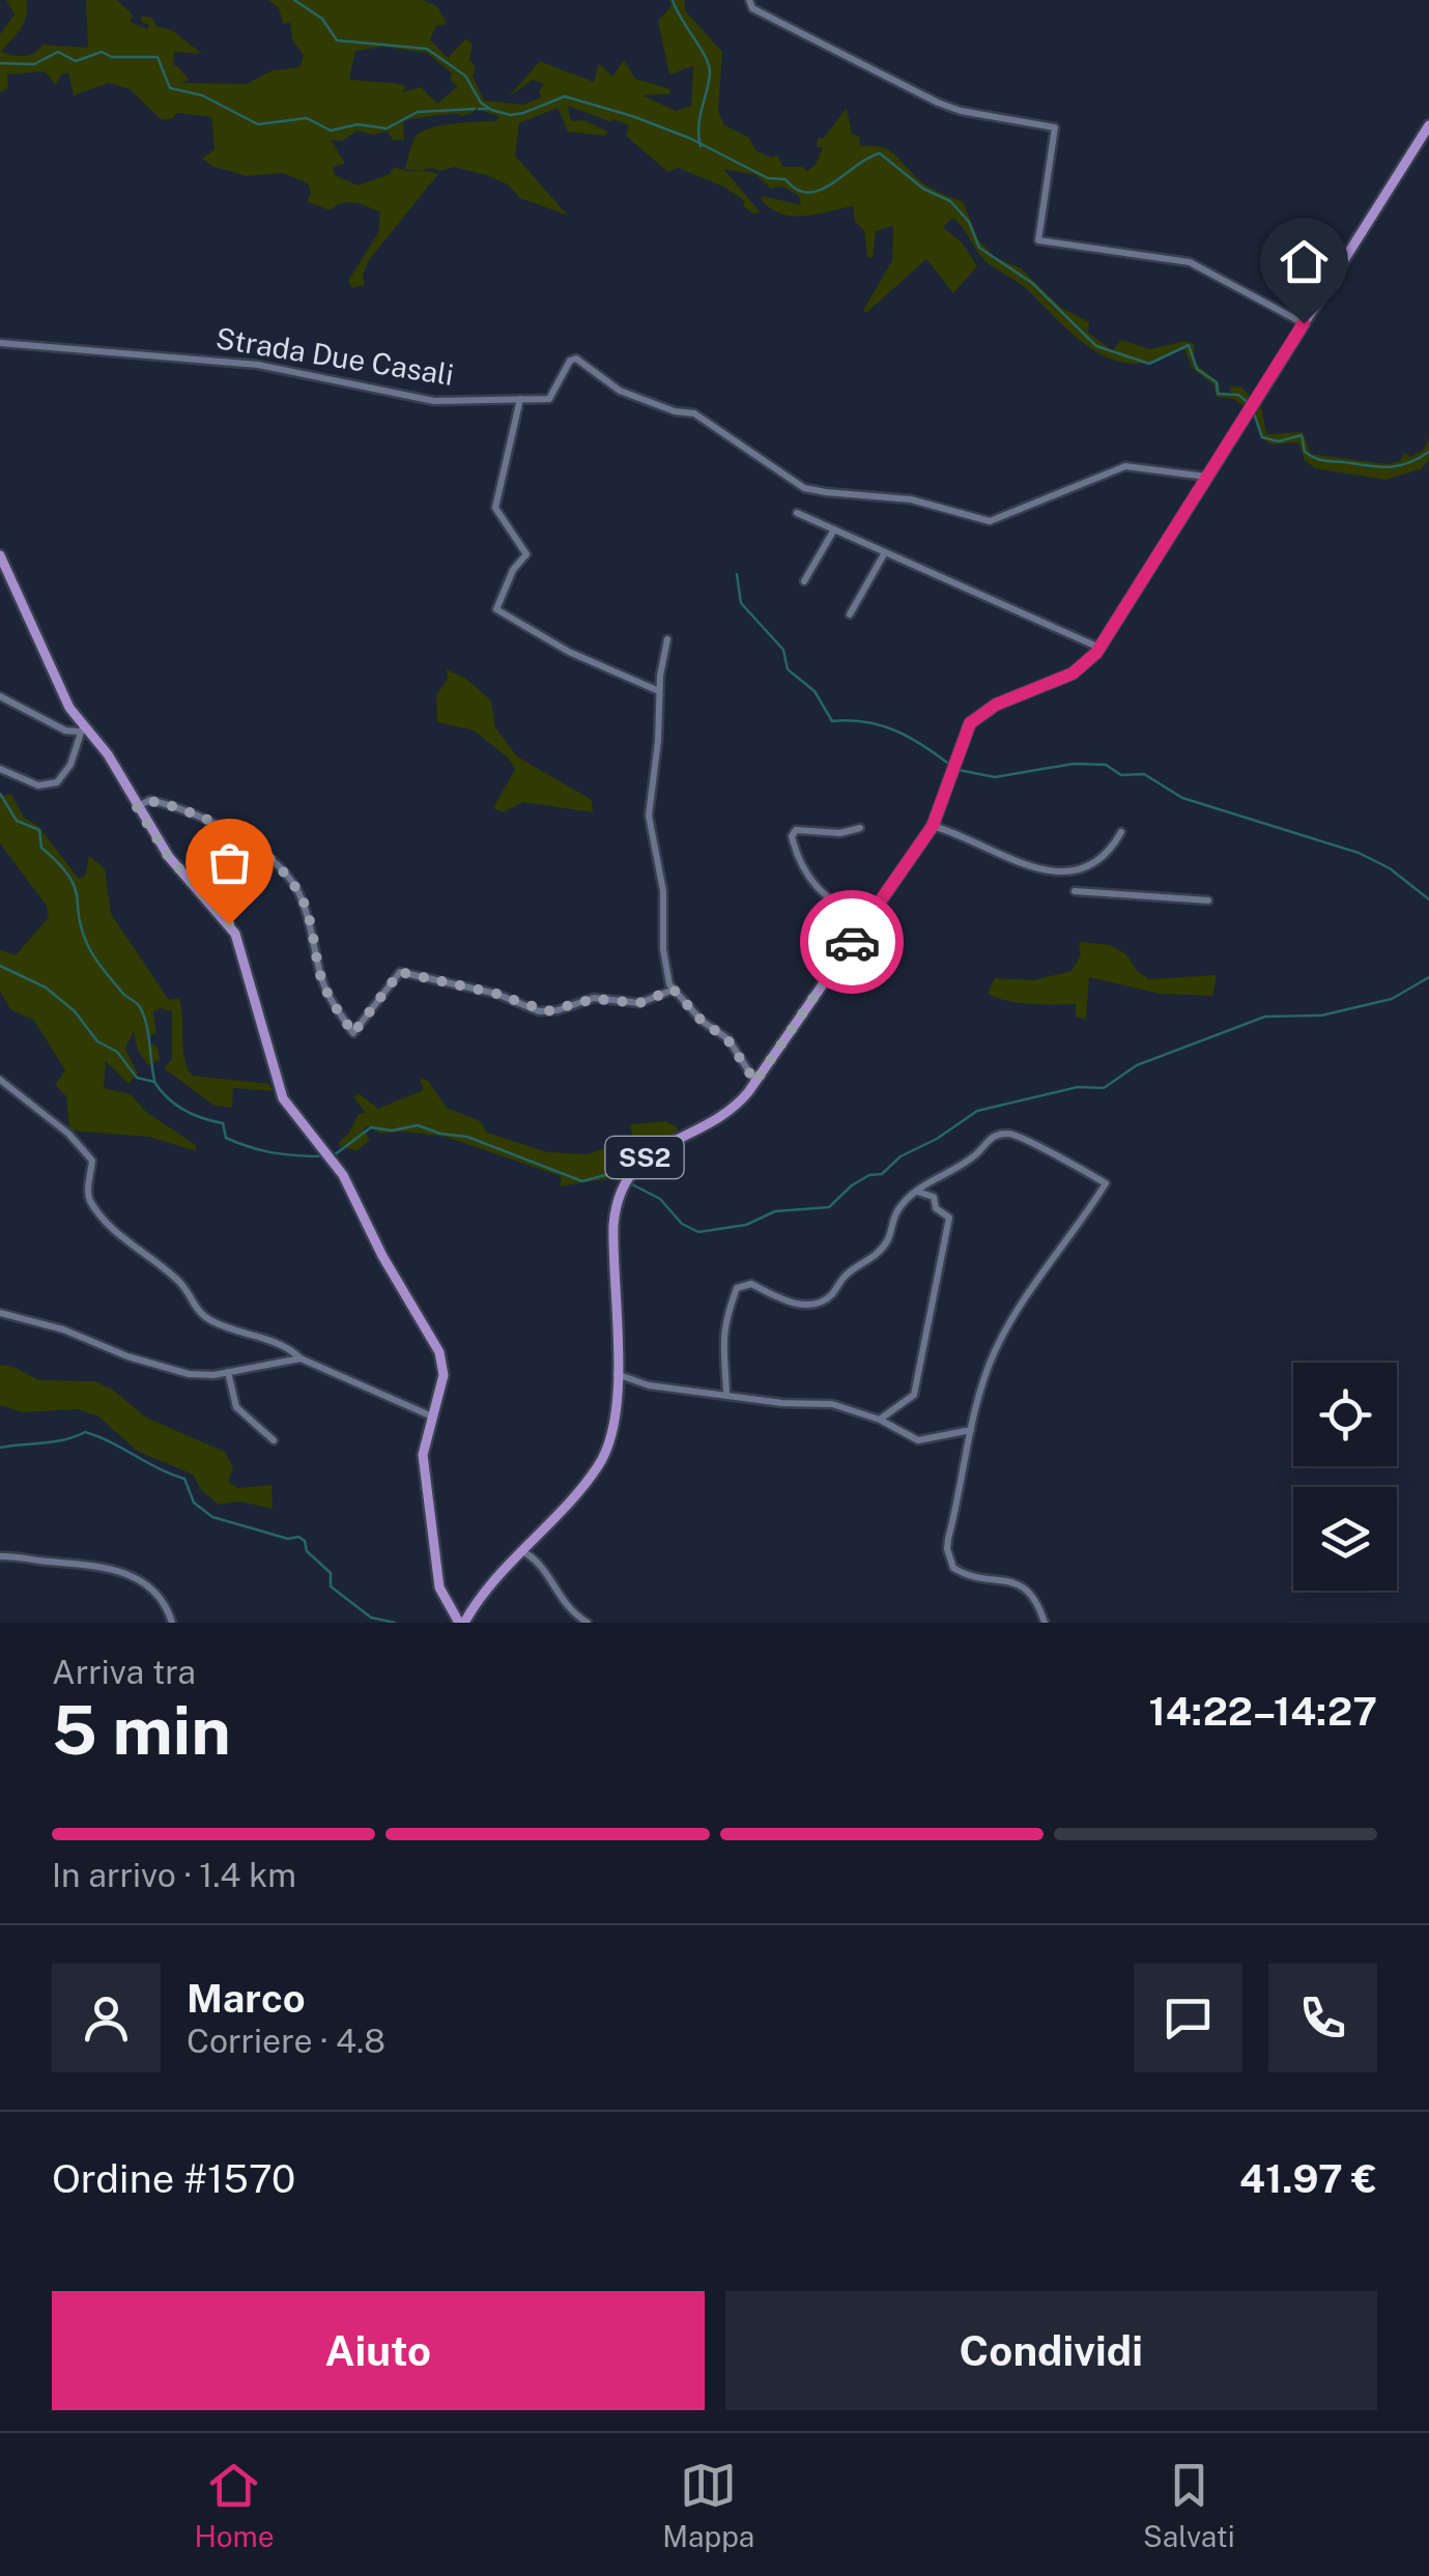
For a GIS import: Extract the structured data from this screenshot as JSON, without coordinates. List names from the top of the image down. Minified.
{"streets":{"main road":["SS2"],"street":["Strada Due Casali"]},"crossings":[["Strada Due Casali","SS2"]],"page":{"heading":["5 min","Arriva tra","14:22–14:27"],"panel":["Marco","Corriere · 4.8","Ordine #1570","41.97 €"],"bar":"In arrivo · 1.4 km","buttons":["Aiuto","Condividi"],"tabs":["Home","Mappa","Salvati"]}}
